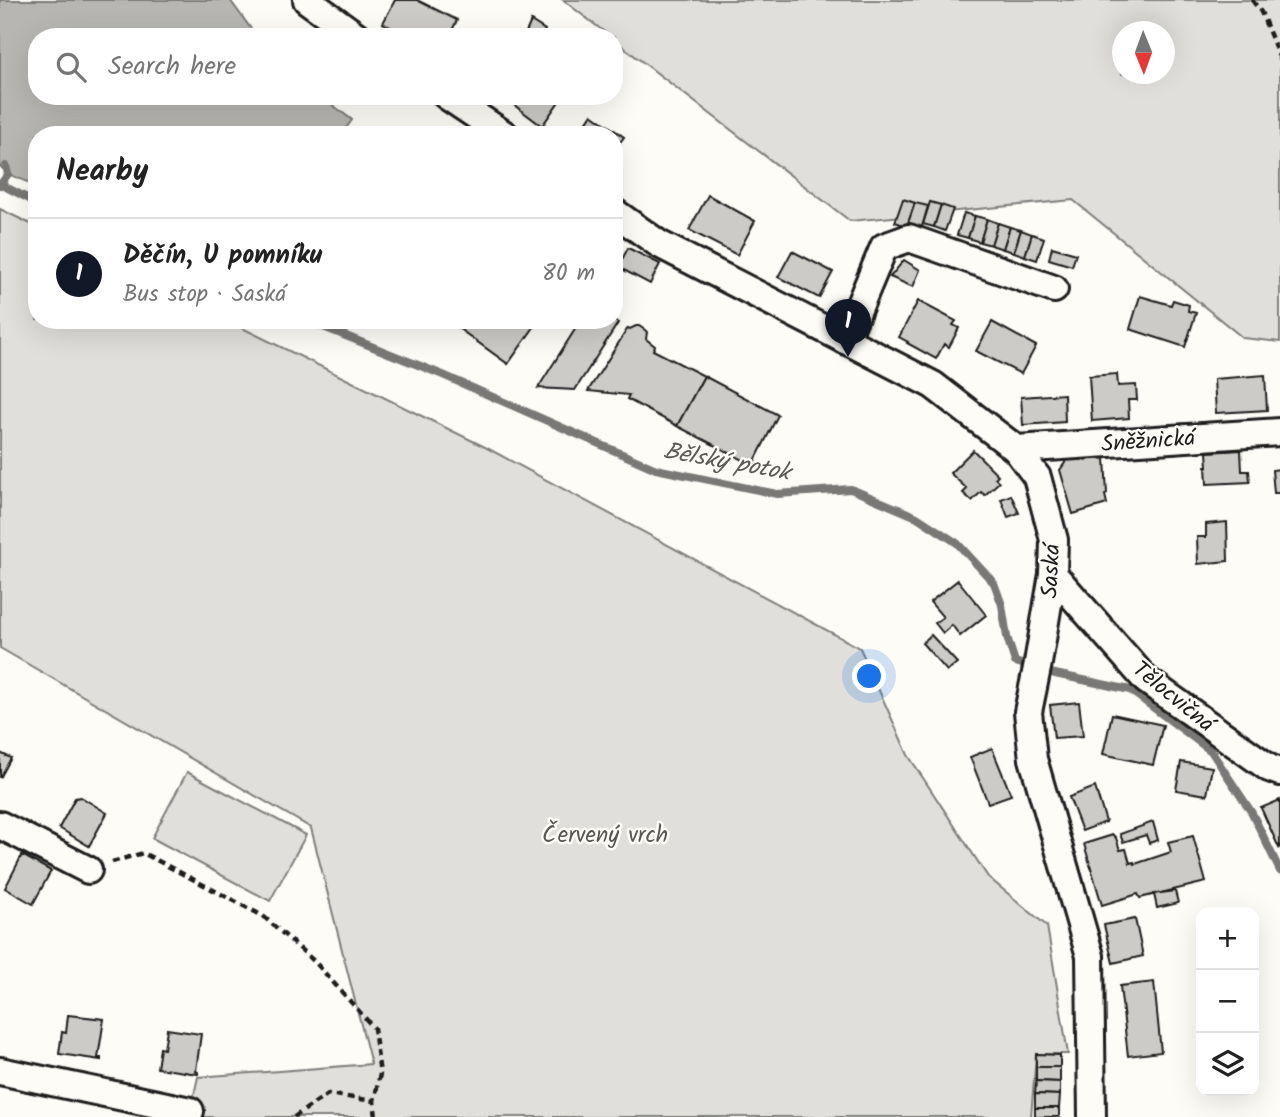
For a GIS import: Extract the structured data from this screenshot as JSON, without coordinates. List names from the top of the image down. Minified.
{"streets":{"street":["Sněžnická","Saská","Tělocvičná"]},"crossings":[["Sněžnická","Saská"],["Saská","Tělocvičná"]],"water":["Bělský potok"],"parks":["Červený vrch"],"north":"bottom","page":{"search":"Search here","heading":"Nearby","list":[{"mark":"1","name":"Děčín, U pomníku","note":"Bus stop · Saská","value":"80 m"}],"pins":"1","map_buttons":["+","−"]}}
